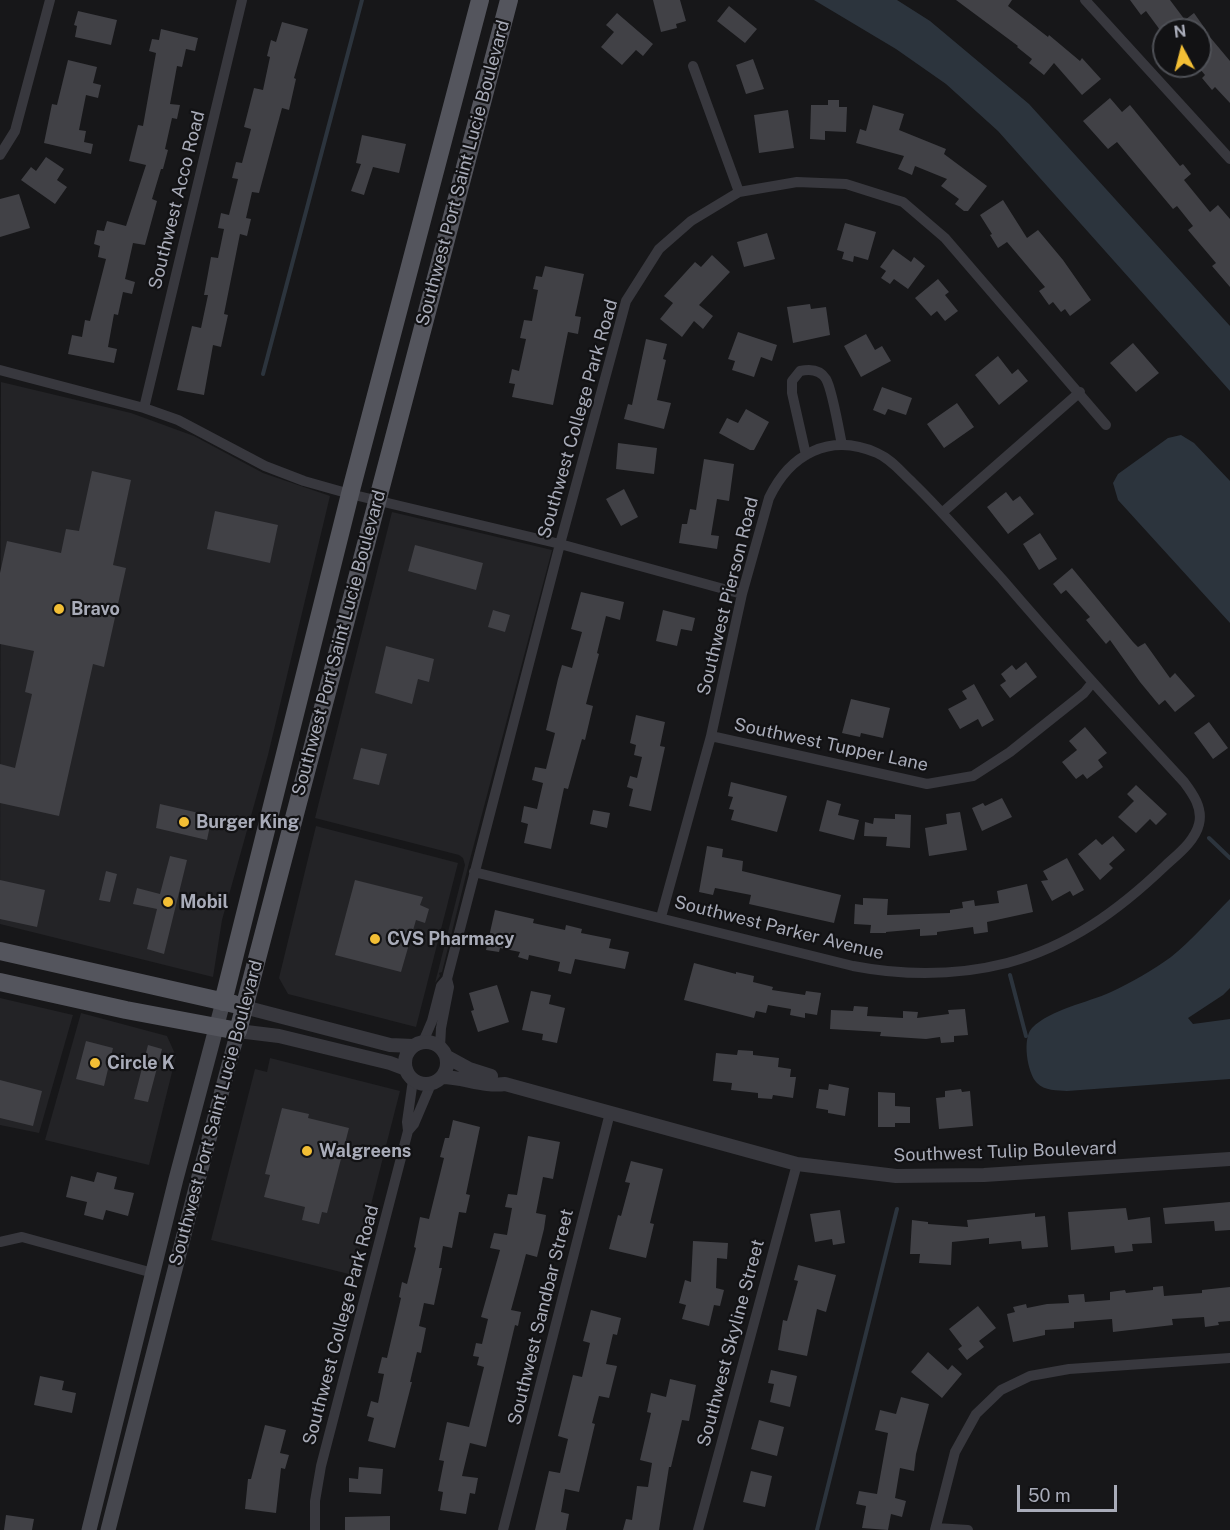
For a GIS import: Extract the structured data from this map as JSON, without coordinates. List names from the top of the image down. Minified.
{"streets":{"main road":["Southwest Port Saint Lucie Boulevard"],"street":["Southwest Acco Road","Southwest College Park Road","Southwest Pierson Road","Southwest Tupper Lane","Southwest Parker Avenue","Southwest Tulip Boulevard","Southwest Sandbar Street","Southwest Skyline Street"]},"crossings":[["Southwest College Park Road","Southwest Parker Avenue"],["Southwest College Park Road","Southwest Tulip Boulevard"],["Southwest Pierson Road","Southwest Tupper Lane"],["Southwest Pierson Road","Southwest Parker Avenue"],["Southwest Tulip Boulevard","Southwest Sandbar Street"],["Southwest Tulip Boulevard","Southwest Skyline Street"]],"places":["Bravo","Burger King","Mobil","CVS Pharmacy","Circle K","Walgreens"],"scale_bar":"50 m","north":"top"}
